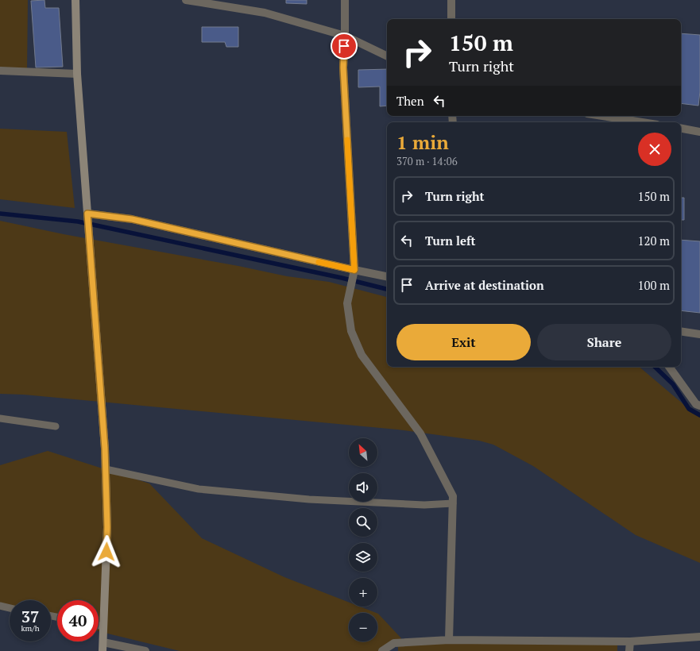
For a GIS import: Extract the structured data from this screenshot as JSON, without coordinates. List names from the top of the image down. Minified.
{"north":"top left","page":{"turn":["150 m","Turn right"],"then":"Then","heading":["1 min","370 m · 14:06"],"list":[{"name":"Turn right","value":"150 m"},{"name":"Turn left","value":"120 m"},{"name":"Arrive at destination","value":"100 m"}],"buttons":["Exit","Share"],"map_buttons":["+","−"],"speed":"37 km/h","limit":"40"}}
